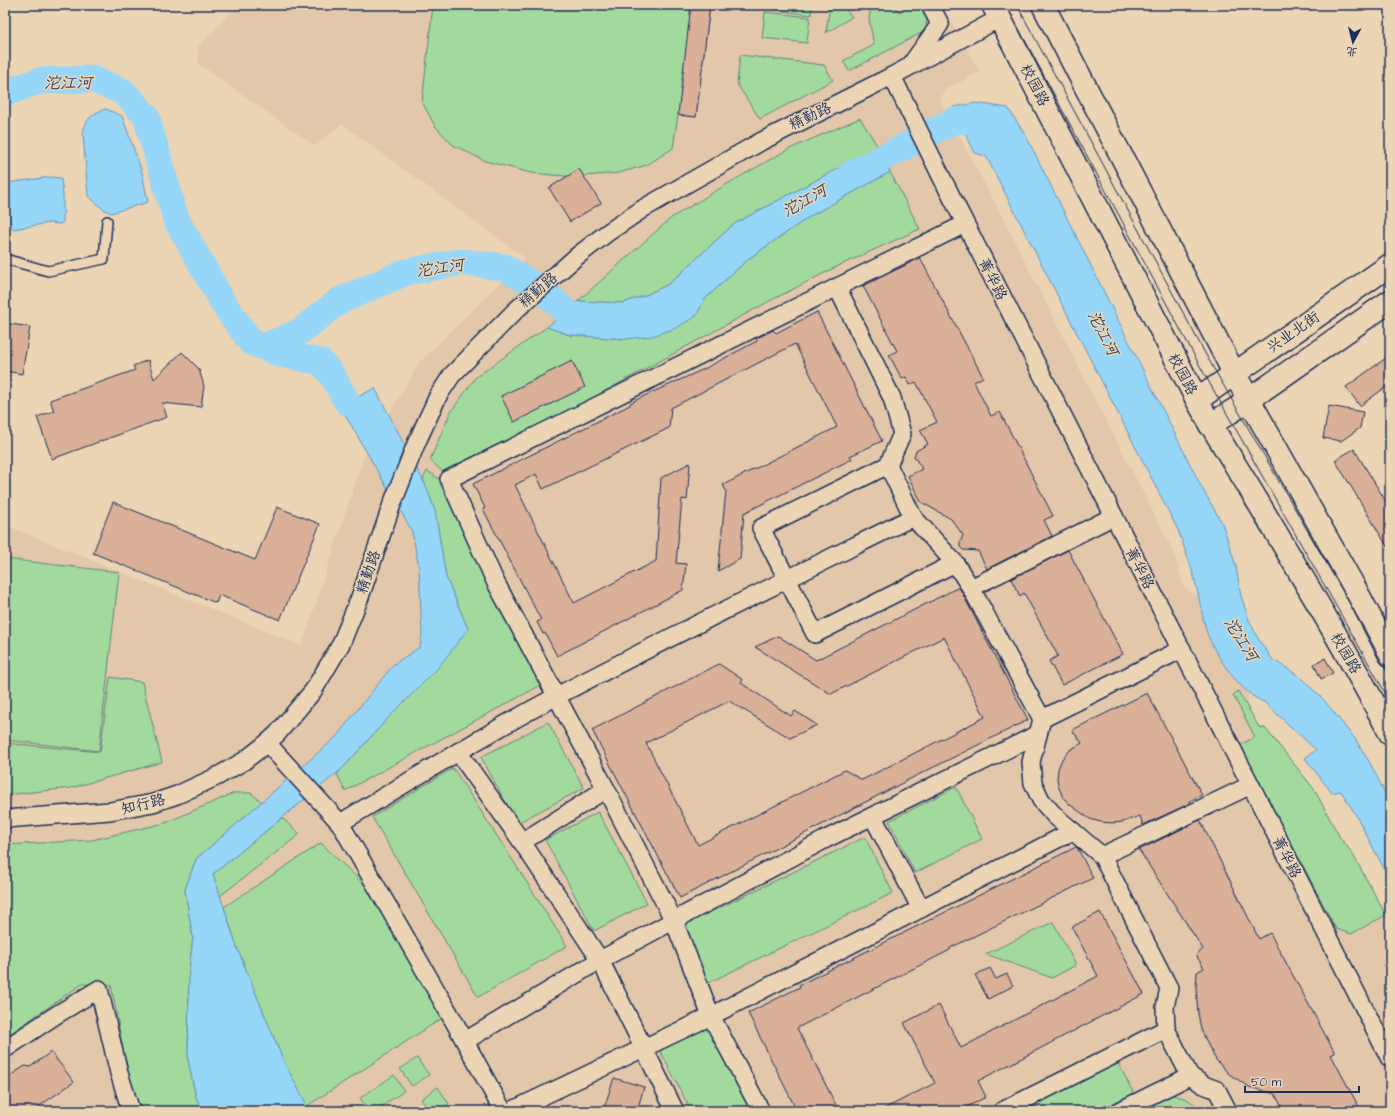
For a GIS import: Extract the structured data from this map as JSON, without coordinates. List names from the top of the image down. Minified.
{"streets":{"street":["校园路","精勤路","菁华路","兴业北街","知行路"]},"crossings":[["校园路","精勤路"],["校园路","兴业北街"],["精勤路","菁华路"],["精勤路","知行路"]],"water":["沱江河"],"scale_bar":"50 m","north":"bottom"}
